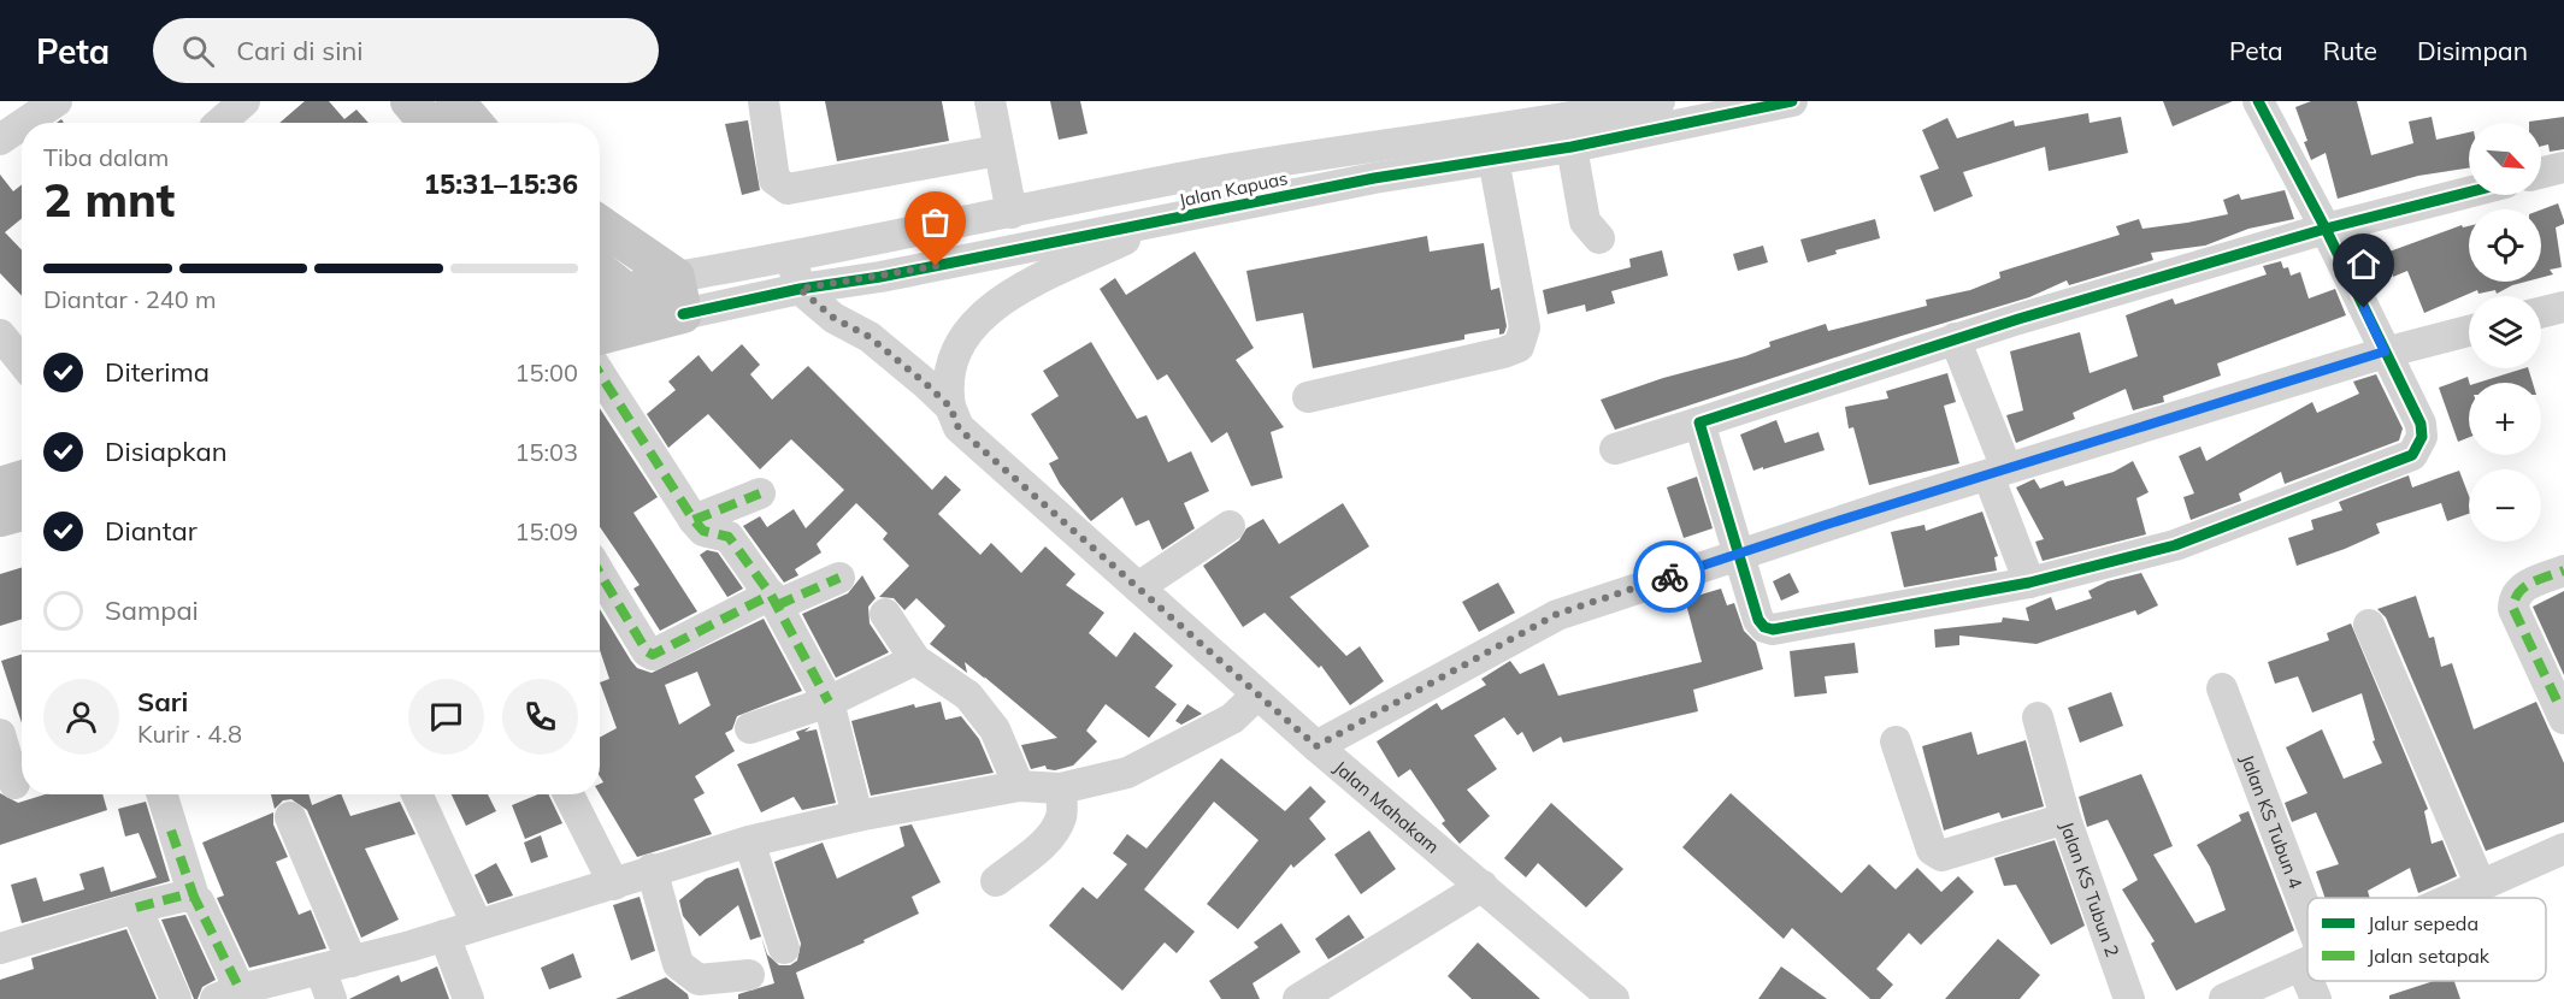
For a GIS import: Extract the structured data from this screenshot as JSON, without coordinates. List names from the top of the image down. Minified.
{"streets":{"street":["Jalan Kapuas","Jalan Mahakam","Jalan KS Tubun 4","Jalan KS Tubun 2"]},"crossings":[["Jalan Kapuas","Jalan Mahakam"]],"legend":["Jalur sepeda","Jalan setapak"],"north":"bottom right","page":{"header":"Peta","search":"Cari di sini","nav":["Peta","Rute","Disimpan"],"map_buttons":["+","−"],"heading":["2 mnt","Tiba dalam","15:31–15:36"],"panel":["Sari","Kurir · 4.8"],"bar":"Diantar · 240 m","list":[["Diterima","15:00"],["Disiapkan","15:03"],["Diantar","15:09"],"Sampai"]}}
